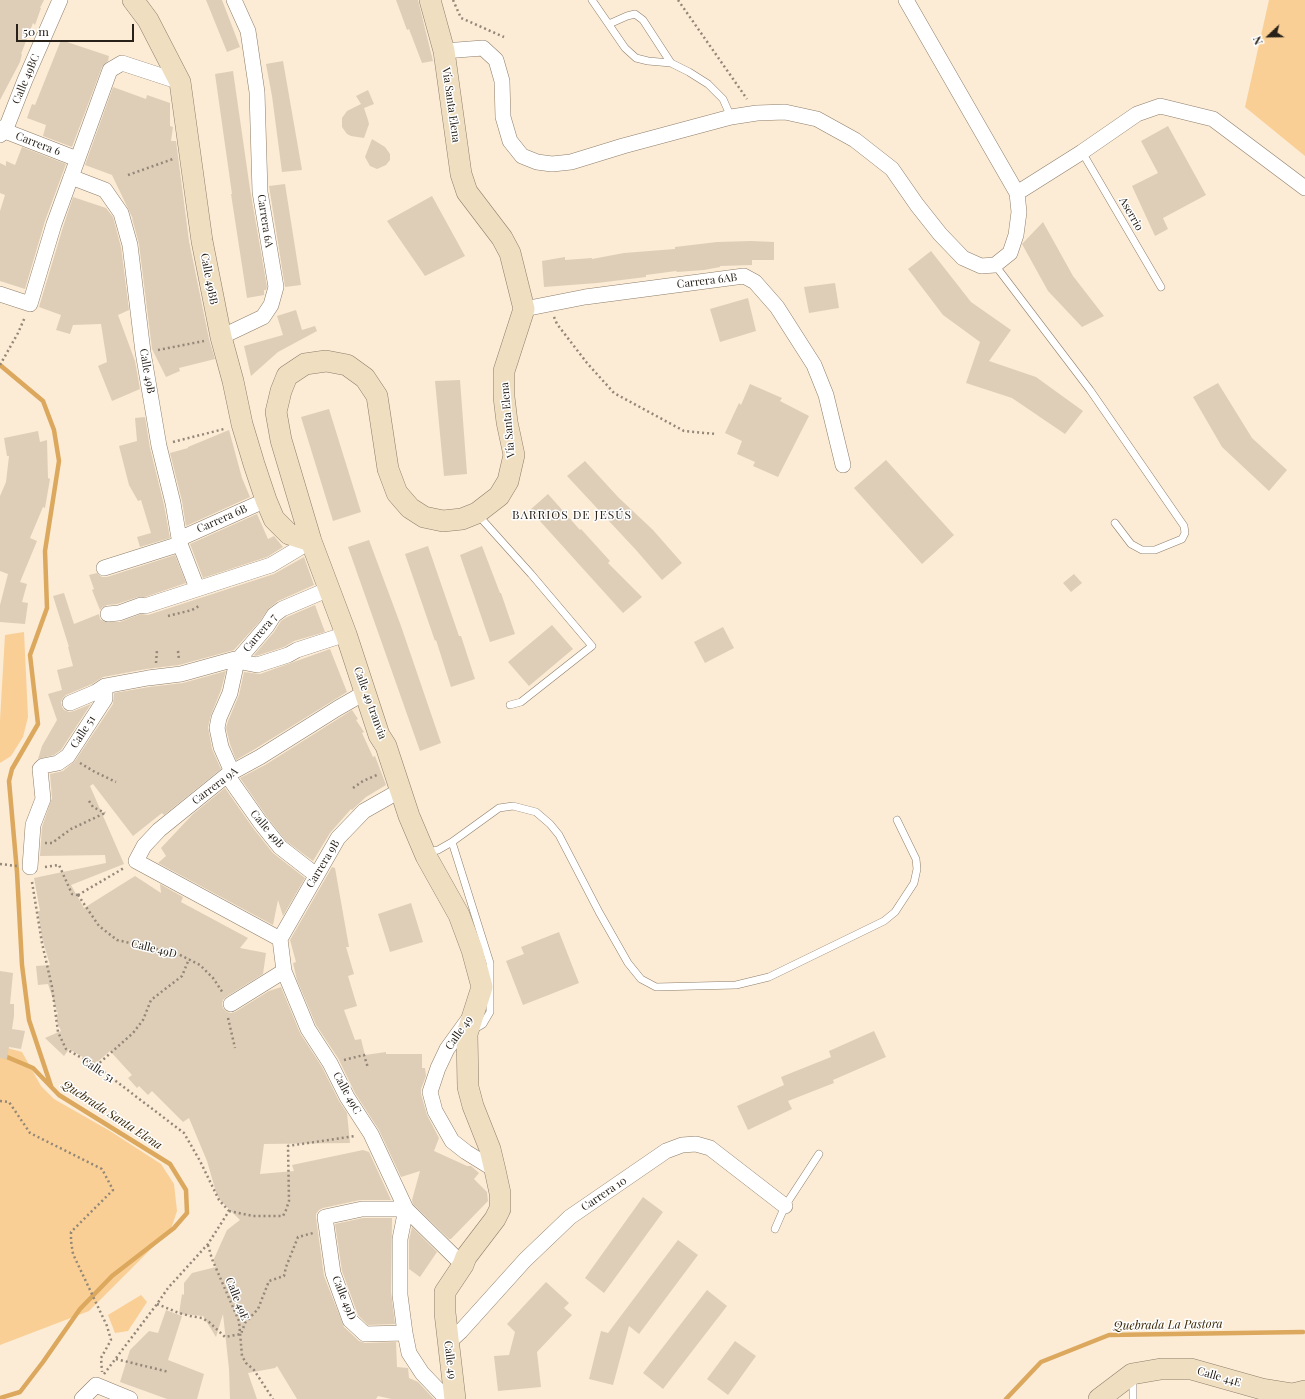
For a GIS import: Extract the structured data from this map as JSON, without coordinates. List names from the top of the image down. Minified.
{"streets":{"main road":["Vía Santa Elena","Calle 49BB","Calle 49 tranvia","Calle 49","Calle 44E"],"street":["Calle 49BC","Carrera 6","Carrera 6A","Carrera 6AB","Calle 49B","Carrera 6B","Carrera 7","Calle 51","Carrera 9A","Carrera 9B","Calle 49D","Calle 49C","Carrera 10"],"lane":["Aserrio"],"path":["Calle 49E"]},"crossings":[["Calle 49BC","Carrera 6"],["Vía Santa Elena","Carrera 6AB"],["Vía Santa Elena","Calle 49 tranvia"],["Carrera 6A","Calle 49BB"],["Calle 49BB","Carrera 6B"],["Calle 49BB","Calle 49 tranvia"],["Calle 49B","Carrera 6B"],["Calle 49B","Carrera 7"],["Calle 49B","Carrera 9A"],["Calle 49B","Carrera 9B"],["Carrera 7","Calle 49 tranvia"],["Calle 49 tranvia","Carrera 9A"],["Calle 49 tranvia","Carrera 9B"],["Calle 49 tranvia","Calle 49"],["Carrera 9B","Calle 49C"],["Calle 49","Carrera 10"]],"districts":["BARRIOS DE JESÚS"],"water":["Quebrada Santa Elena","Quebrada La Pastora"],"scale_bar":"50 m","north":"left"}
